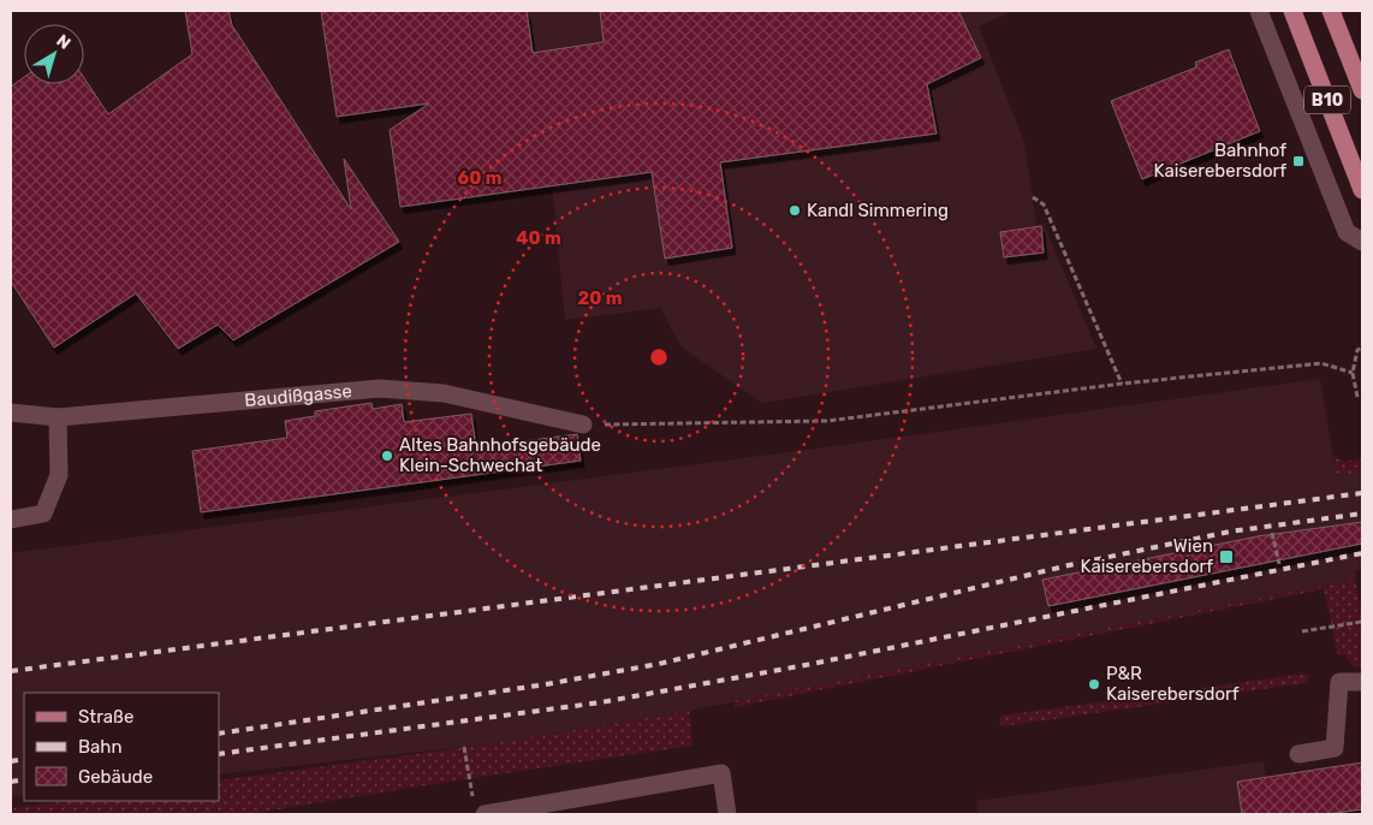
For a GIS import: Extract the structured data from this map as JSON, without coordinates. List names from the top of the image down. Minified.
{"streets":{"main road":["B10"],"street":["Baudißgasse"]},"places":{"transit":["Bahnhof Kaiserebersdorf","Wien Kaiserebersdorf"],"other":["Kandl Simmering","Altes Bahnhofsgebäude Klein-Schwechat","P&R Kaiserebersdorf"]},"legend":["Straße","Bahn","Gebäude"],"north":"top right","rings":["60 m","40 m","20 m"]}
